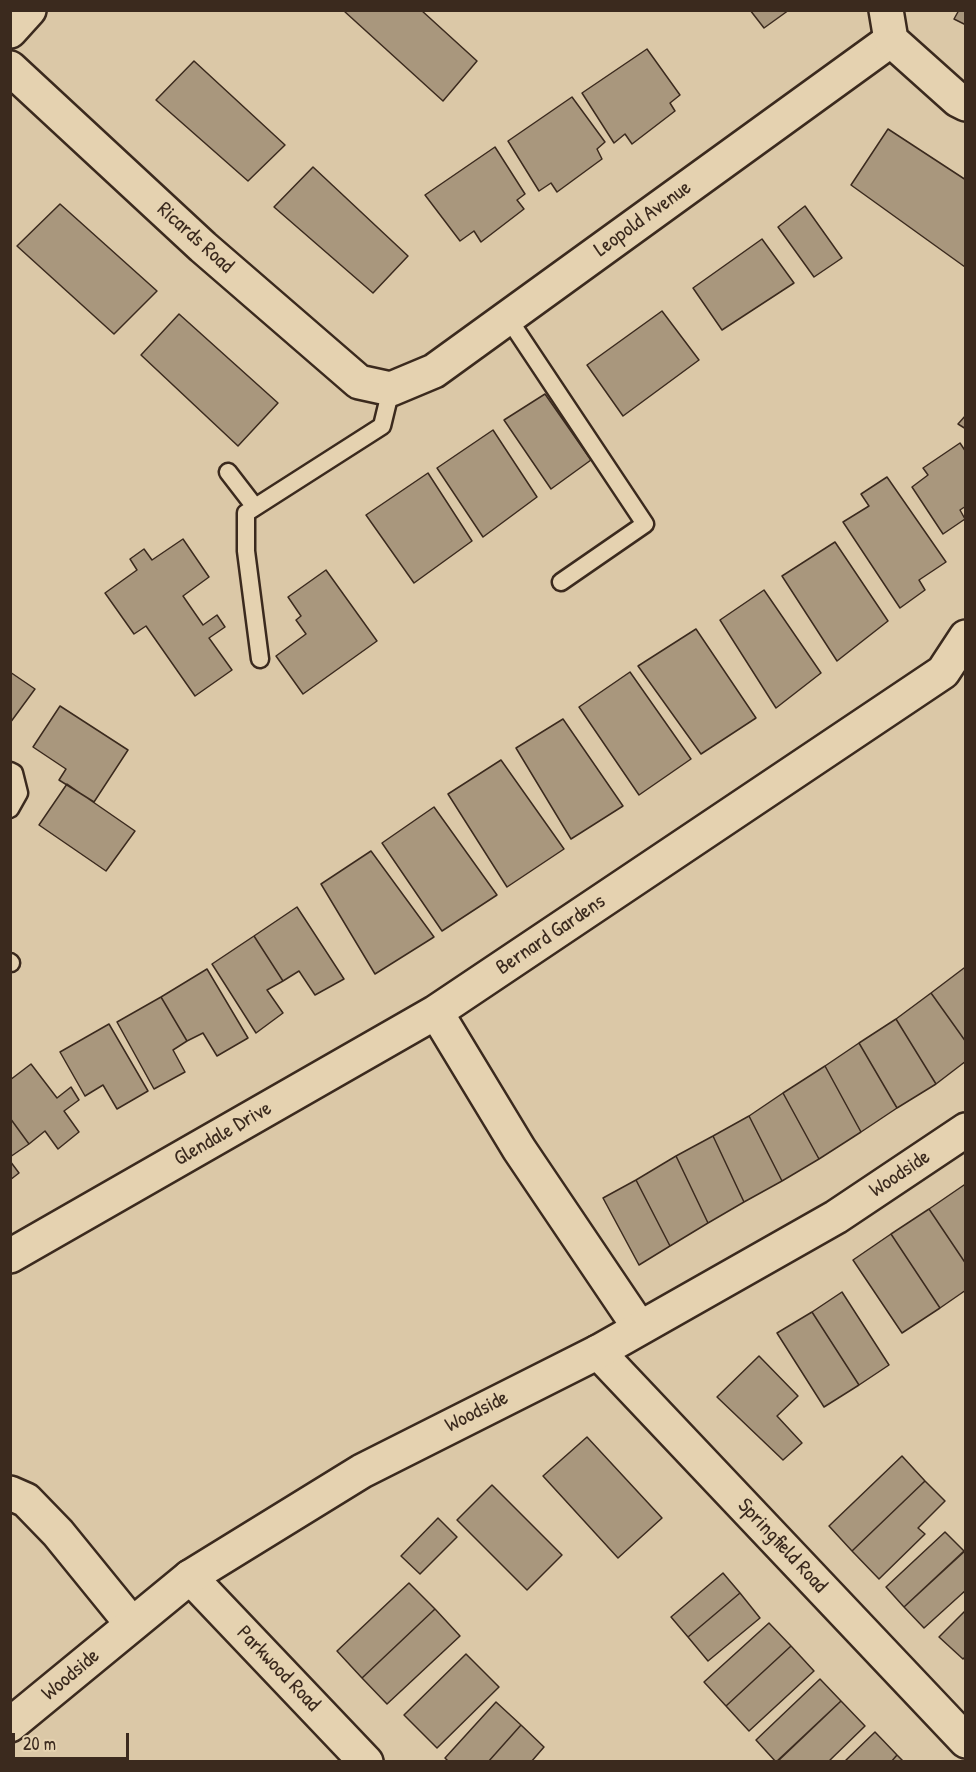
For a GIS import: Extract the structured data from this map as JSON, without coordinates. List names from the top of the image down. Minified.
{"streets":{"street":["Leopold Avenue","Ricards Road","Bernard Gardens","Glendale Drive","Woodside","Springfield Road","Parkwood Road"]},"crossings":[["Leopold Avenue","Ricards Road"],["Bernard Gardens","Glendale Drive"],["Woodside","Springfield Road"],["Woodside","Parkwood Road"]],"scale_bar":"20 m"}
